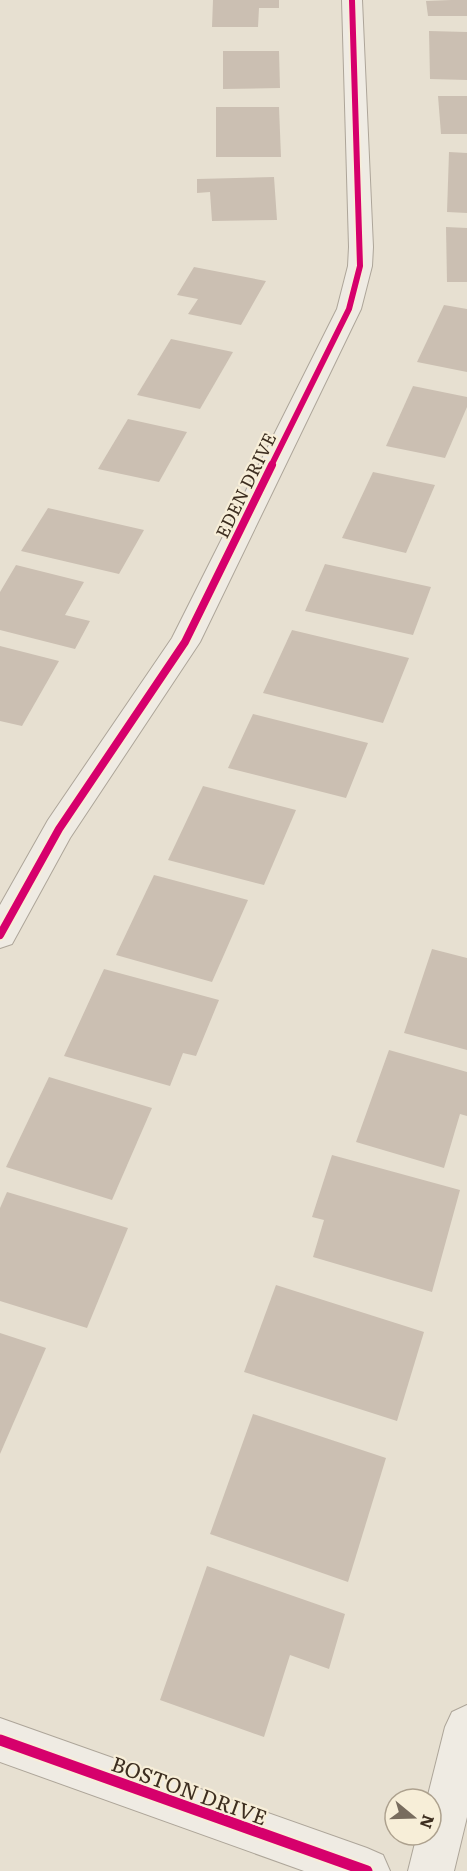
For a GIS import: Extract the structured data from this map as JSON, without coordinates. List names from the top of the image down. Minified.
{"streets":{"street":["EDEN DRIVE","BOSTON DRIVE"]},"north":"right"}
